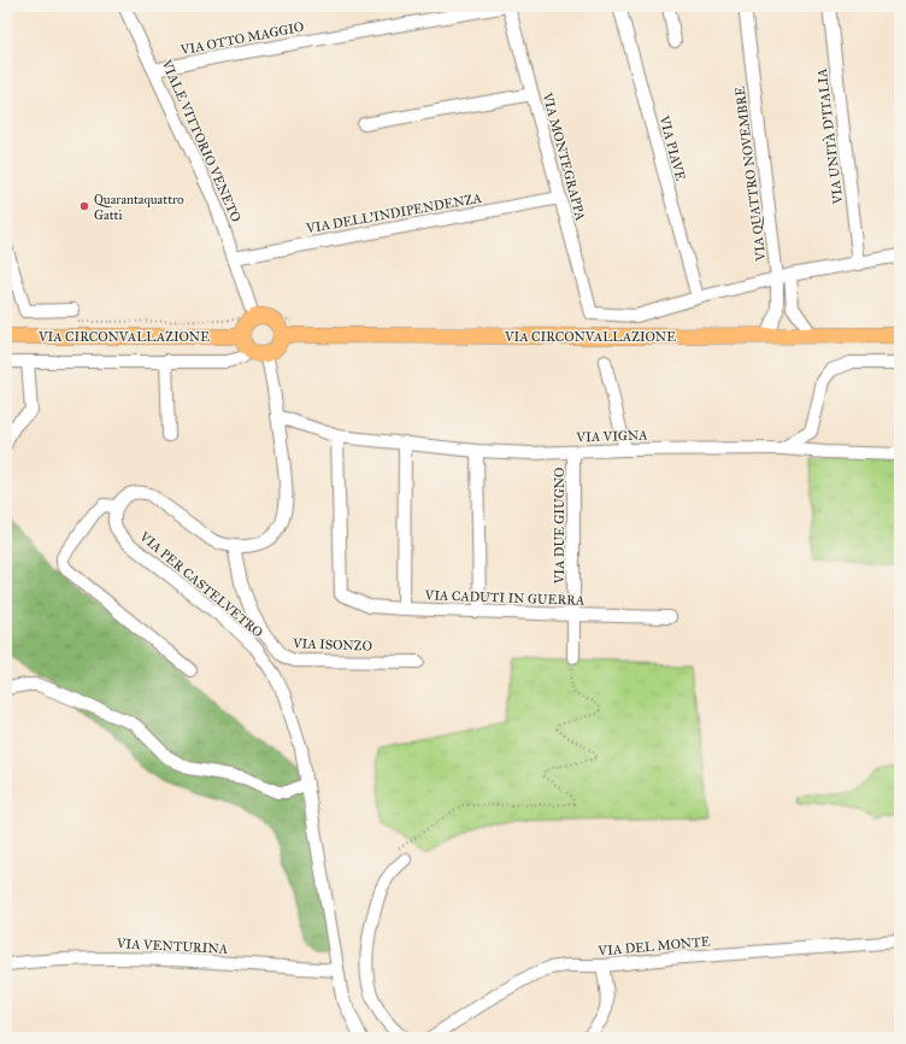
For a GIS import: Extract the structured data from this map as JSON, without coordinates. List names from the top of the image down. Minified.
{"streets":{"main road":["VIA CIRCONVALLAZIONE"],"street":["VIA OTTO MAGGIO","VIA UNITÀ D'ITALIA","VIALE VITTORIO VENETO","VIA PIAVE","VIA MONTEGRAPPA","VIA QUATTRO NOVEMBRE","VIA DELL'INDIPENDENZA","VIA VIGNA","VIA DUE GIUGNO","VIA PER CASTELVETRO","VIA CADUTI IN GUERRA","VIA ISONZO","VIA VENTURINA","VIA DEL MONTE"]},"crossings":[["VIA OTTO MAGGIO","VIALE VITTORIO VENETO"],["VIA OTTO MAGGIO","VIA MONTEGRAPPA"],["VIALE VITTORIO VENETO","VIA DELL'INDIPENDENZA"],["VIALE VITTORIO VENETO","VIA CIRCONVALLAZIONE"],["VIA PIAVE","VIA MONTEGRAPPA"],["VIA MONTEGRAPPA","VIA DELL'INDIPENDENZA"],["VIA QUATTRO NOVEMBRE","VIA CIRCONVALLAZIONE"],["VIA VIGNA","VIA DUE GIUGNO"],["VIA VIGNA","VIA CADUTI IN GUERRA"],["VIA DUE GIUGNO","VIA CADUTI IN GUERRA"],["VIA PER CASTELVETRO","VIA VENTURINA"]],"places":["Quarantaquattro Gatti"]}
